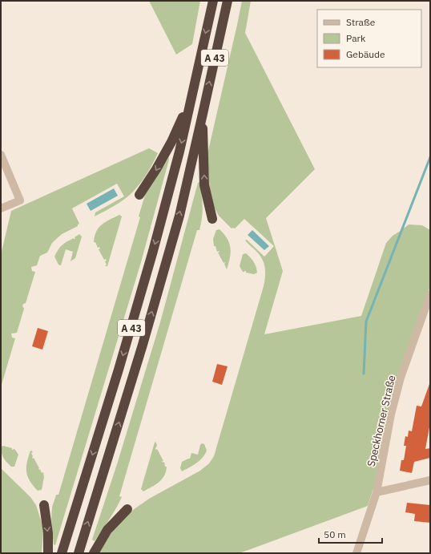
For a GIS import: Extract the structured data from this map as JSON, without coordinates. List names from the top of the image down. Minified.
{"streets":{"highway":["A 43"],"street":["Speckhorner Straße"]},"legend":["Straße","Park","Gebäude"],"scale_bar":"50 m"}
